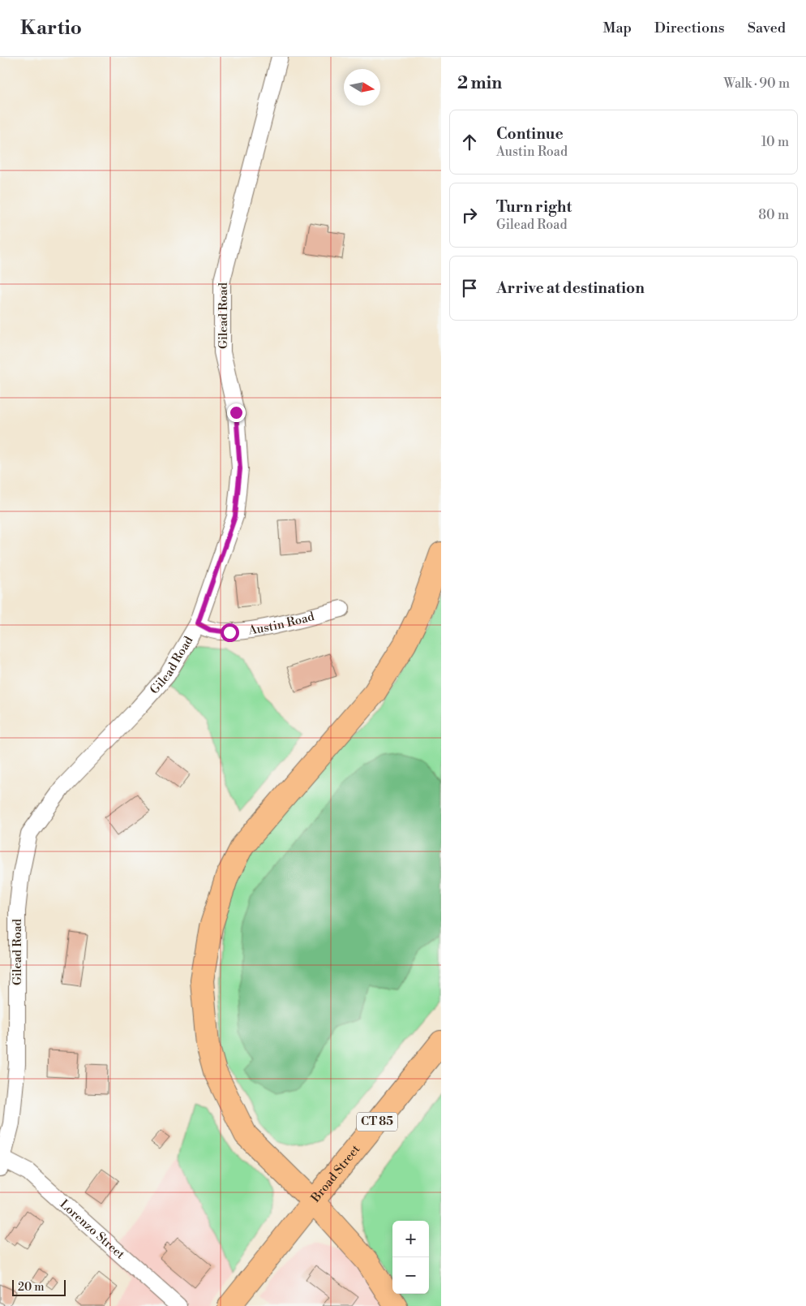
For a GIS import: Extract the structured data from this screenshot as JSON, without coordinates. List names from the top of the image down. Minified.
{"streets":{"main road":["CT 85","Broad Street"],"street":["Gilead Road","Austin Road","Lorenzo Street"]},"crossings":[["Gilead Road","Austin Road"],["Gilead Road","Lorenzo Street"]],"scale_bar":"20 m","north":"right","page":{"header":"Kartio","nav":["Map","Directions","Saved"],"heading":["2 min","Walk · 90 m"],"list":[["Continue","Austin Road","10 m"],["Turn right","Gilead Road","80 m"],"Arrive at destination"],"map_buttons":["+","−"],"scale":"20 m"}}
